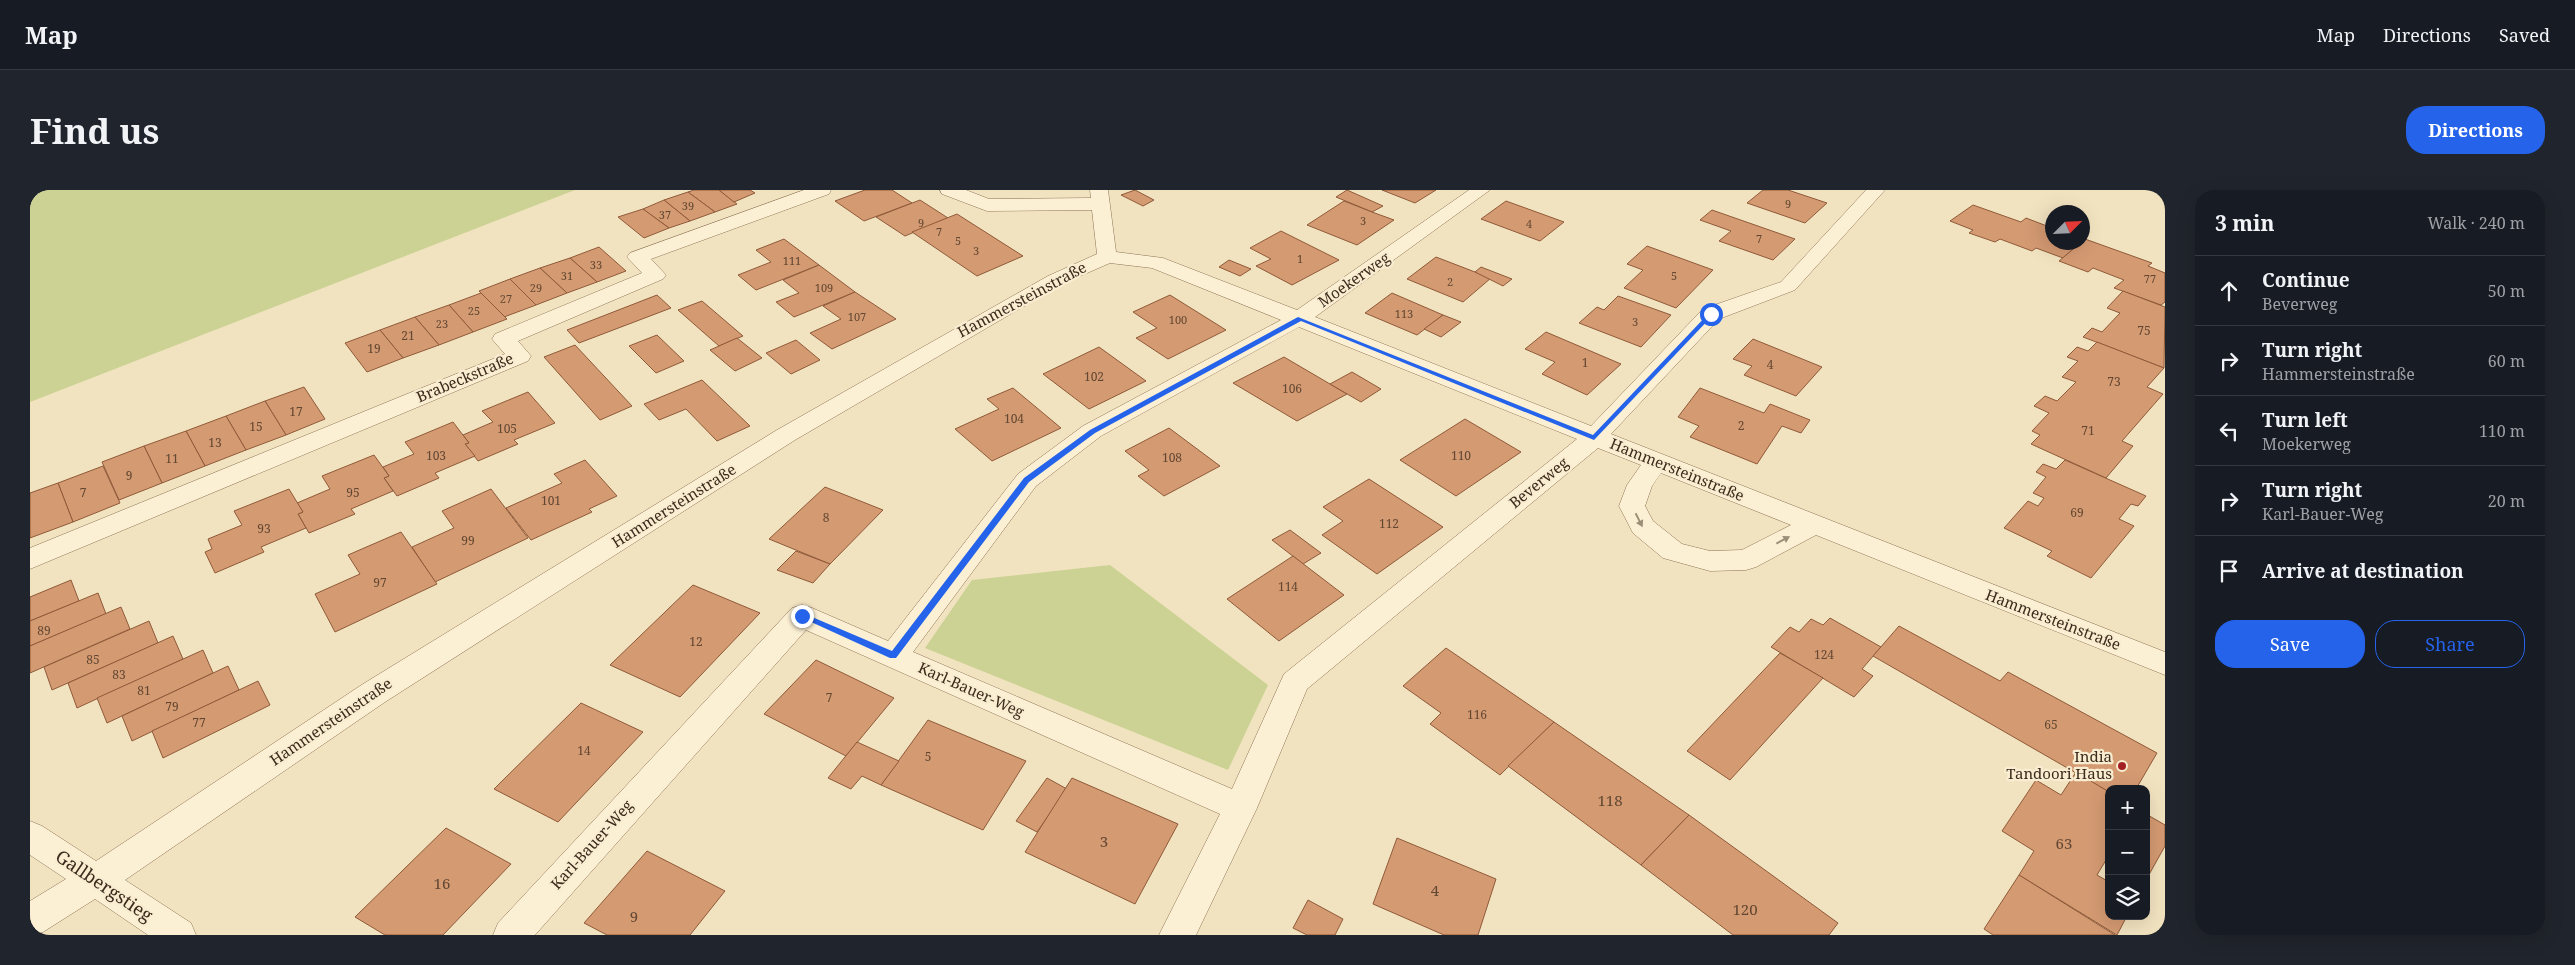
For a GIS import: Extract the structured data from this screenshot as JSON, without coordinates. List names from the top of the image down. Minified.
{"streets":{"street":["Moekerweg","Hammersteinstraße","Brabeckstraße","Beverweg","Karl-Bauer-Weg","Gallbergstieg"]},"crossings":[["Moekerweg","Hammersteinstraße"],["Moekerweg","Karl-Bauer-Weg"],["Hammersteinstraße","Beverweg"],["Hammersteinstraße","Gallbergstieg"],["Beverweg","Karl-Bauer-Weg"]],"places":["India Tandoori Haus"],"house_numbers":["9","39","37","3","9","4","7","7","5","3","1","111","33","31","5","77","2","29","109","27","25","113","107","100","3","23","75","21","19","1","4","102","73","106","17","104","2","15","105","71","13","103","110","108","11","9","7","95","101","69","8","112","93","99","97","114","89","12","124","85","83","81","7","79","116","77","65","14","5","118","3","63","16","4","120","9"],"north":"top right","page":{"header":"Map","nav":["Map","Directions","Saved"],"buttons":["Directions",["Save","Share"]],"title":"Find us","heading":["3 min","Walk · 240 m"],"list":[["Continue","Beverweg","50 m"],["Turn right","Hammersteinstraße","60 m"],["Turn left","Moekerweg","110 m"],["Turn right","Karl-Bauer-Weg","20 m"],"Arrive at destination"],"map_buttons":["+","−"]}}
